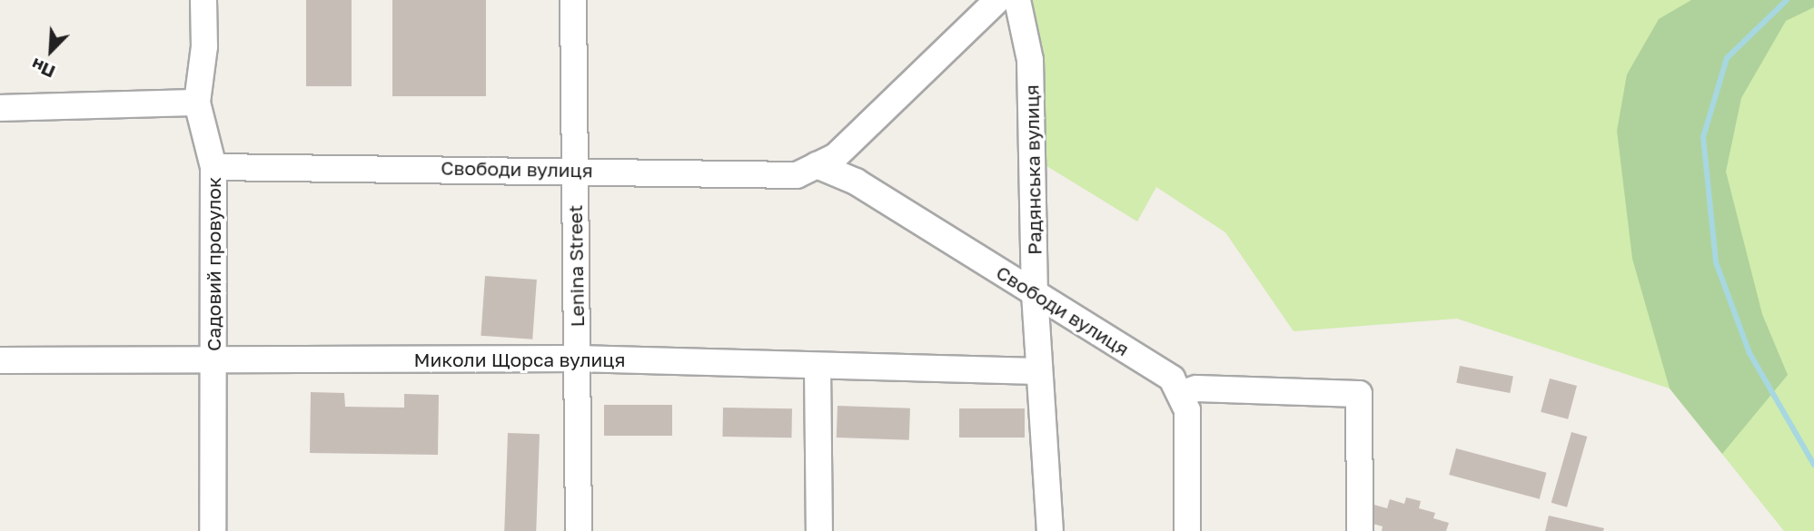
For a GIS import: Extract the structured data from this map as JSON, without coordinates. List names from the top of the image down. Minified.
{"streets":{"street":["Свободи вулиця","Радянська вулиця","Садовий провулок","Lenina Street","Миколи Щорса вулиця"]},"crossings":[["Свободи вулиця","Радянська вулиця"],["Свободи вулиця","Садовий провулок"],["Свободи вулиця","Lenina Street"],["Радянська вулиця","Миколи Щорса вулиця"],["Садовий провулок","Миколи Щорса вулиця"],["Lenina Street","Миколи Щорса вулиця"]],"north":"bottom left"}
